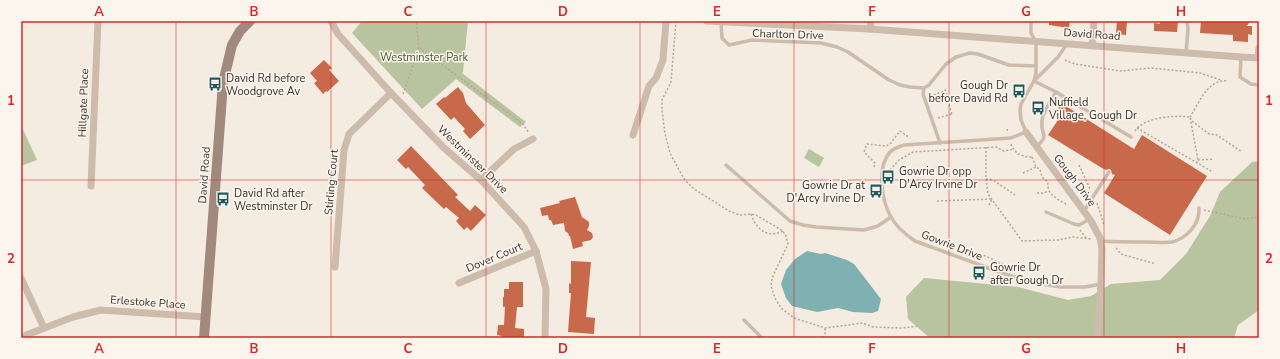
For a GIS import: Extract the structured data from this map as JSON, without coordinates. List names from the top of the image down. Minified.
{"streets":{"street":["David Road","Hillgate Place","Westminster Drive","Gough Drive","Stirling Court","Dover Court","Erlestoke Place"],"lane":["Charlton Drive","Gowrie Drive"]},"crossings":[["Charlton Drive","David Road"],["David Road","Gough Drive"],["David Road","Erlestoke Place"],["Westminster Drive","Stirling Court"],["Westminster Drive","Dover Court"],["Gough Drive","Gowrie Drive"]],"parks":["Westminster Park"],"places":{"bus stop":["David Rd before Woodgrove Av","Gough Dr before David Rd","Nuffield Village, Gough Dr","Gowrie Dr opp D'Arcy Irvine Dr","Gowrie Dr at D'Arcy Irvine Dr","David Rd after Westminster Dr","Gowrie Dr after Gough Dr"]},"grid":{"columns":["A","B","C","D","E","F","G","H"],"rows":["1","2"]}}
